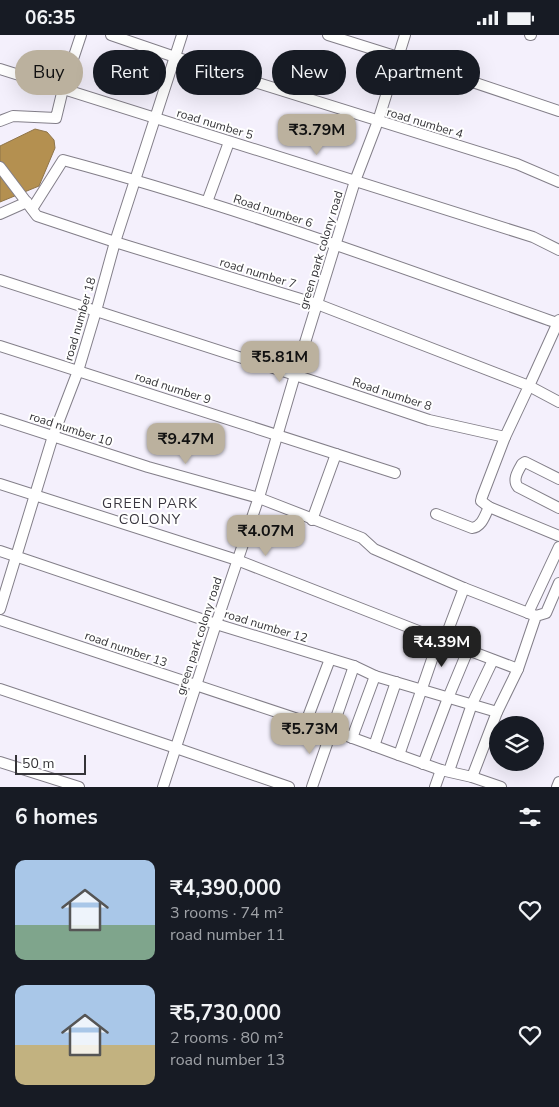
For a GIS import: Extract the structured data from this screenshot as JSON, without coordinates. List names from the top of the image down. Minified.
{"streets":{"street":["road number 4","road number 5","Road number 6","green park colony road","road number 7","road number 18","road number 9","Road number 8","road number 10","road number 12","road number 13"]},"crossings":[["road number 4","green park colony road"],["road number 4","road number 18"],["road number 5","green park colony road"],["road number 5","road number 18"],["Road number 6","green park colony road"],["Road number 6","road number 7"],["Road number 6","road number 18"],["green park colony road","road number 7"],["green park colony road","road number 9"],["green park colony road","Road number 8"],["green park colony road","road number 10"],["green park colony road","road number 12"],["green park colony road","road number 13"],["road number 7","road number 18"],["road number 18","road number 9"],["road number 18","Road number 8"],["road number 18","road number 10"],["road number 18","road number 12"]],"districts":["GREEN PARK COLONY"],"scale_bar":"50 m","page":{"status":"06:35","chip":["Buy","Rent","Filters","New","Apartment"],"price":["₹3.79M","₹5.81M","₹9.47M","₹4.07M","₹4.39M","₹5.73M"],"scale":"50 m","heading":"6 homes","list":[{"name":"₹4,390,000","note":"3 rooms · 74 m² · road number 11"},{"name":"₹5,730,000","note":"2 rooms · 80 m² · road number 13"}]}}
